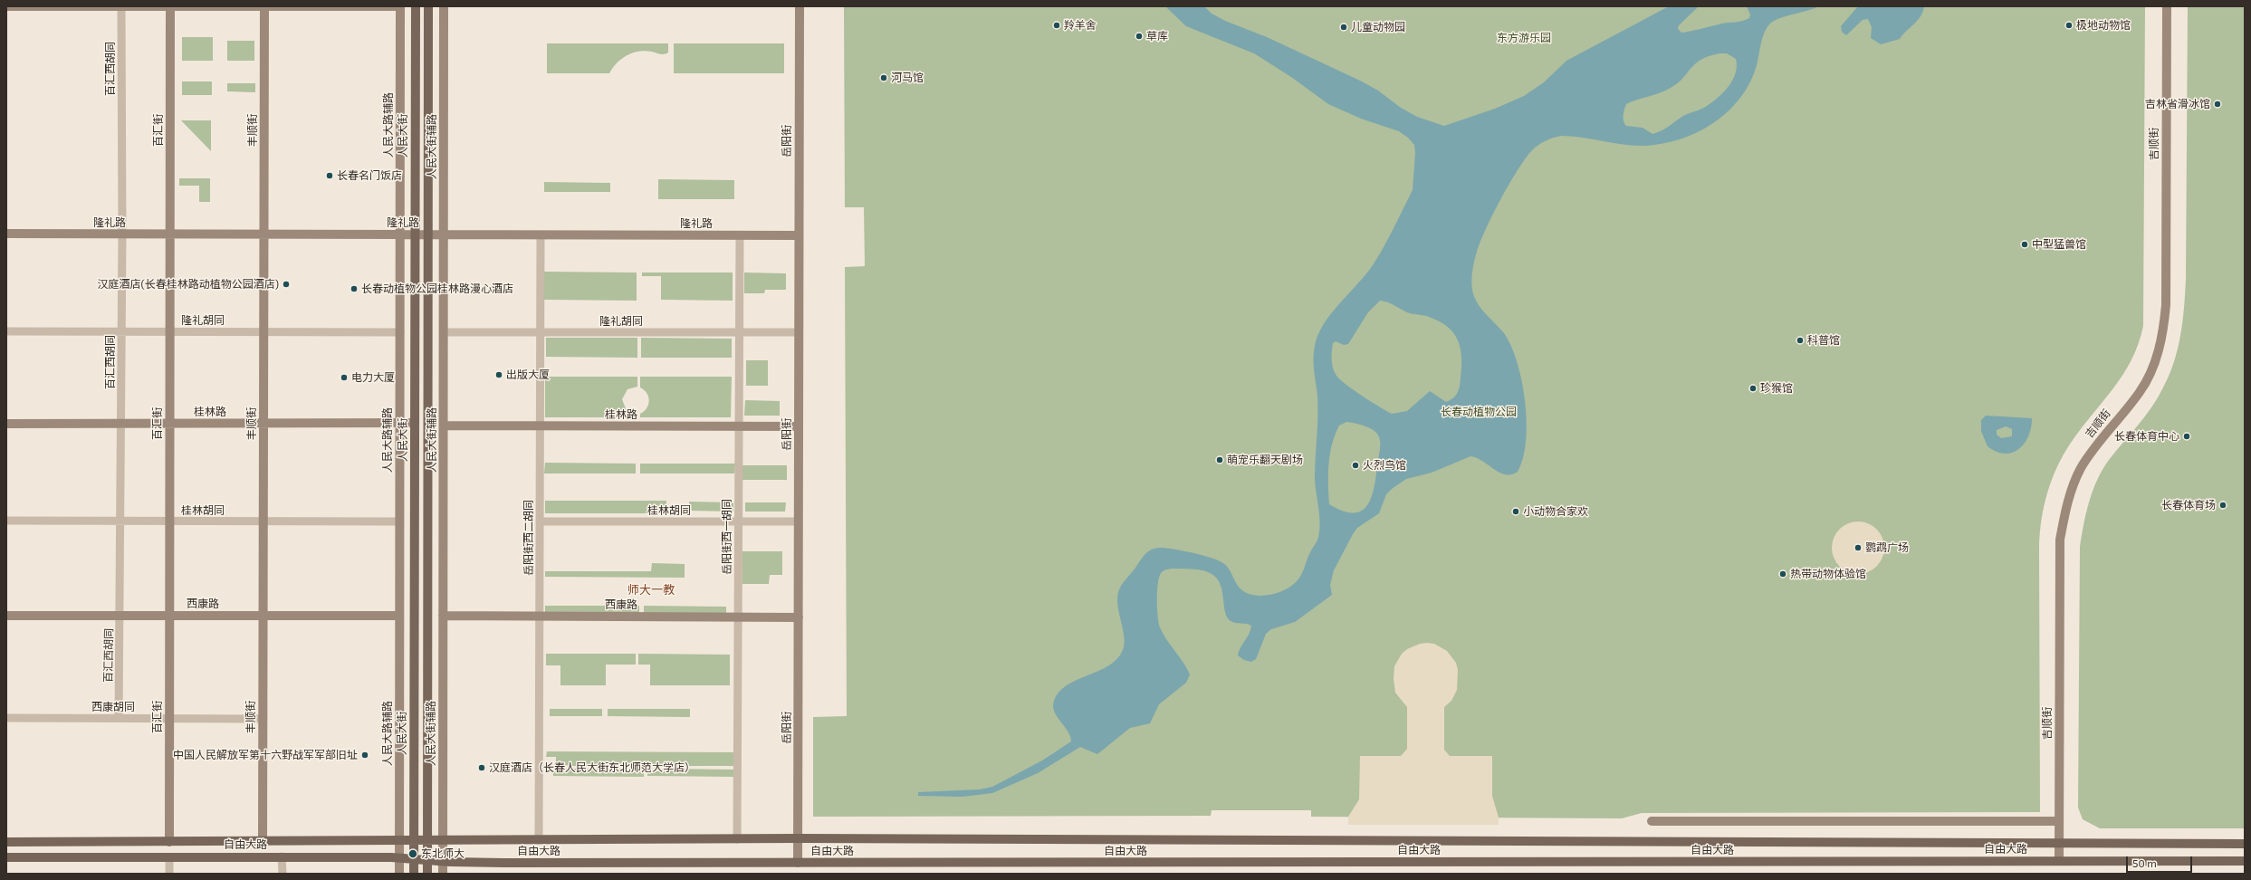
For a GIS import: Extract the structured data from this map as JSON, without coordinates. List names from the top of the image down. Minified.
{"streets":{"main road":["人民大街","自由大路"],"street":["百汇西胡同","人民大路辅路","百汇街","丰顺街","岳阳街","吉顺街","人民大街辅路","隆礼路","隆礼胡同","桂林路","桂林胡同","岳阳街西一胡同","岳阳街西二胡同","西康路","西康胡同"]},"crossings":[["百汇西胡同","隆礼路"],["百汇西胡同","隆礼胡同"],["百汇西胡同","桂林路"],["百汇西胡同","桂林胡同"],["百汇西胡同","西康路"],["百汇西胡同","西康胡同"],["人民大路辅路","隆礼路"],["人民大路辅路","隆礼胡同"],["人民大路辅路","桂林路"],["人民大路辅路","桂林胡同"],["人民大路辅路","西康路"],["人民大路辅路","自由大路"],["百汇街","隆礼路"],["百汇街","隆礼胡同"],["百汇街","桂林路"],["百汇街","桂林胡同"],["百汇街","西康路"],["百汇街","西康胡同"],["百汇街","自由大路"],["丰顺街","隆礼路"],["丰顺街","隆礼胡同"],["丰顺街","桂林路"],["丰顺街","桂林胡同"],["丰顺街","西康路"],["丰顺街","西康胡同"],["丰顺街","自由大路"],["人民大街","隆礼路"],["人民大街","桂林路"],["人民大街","自由大路"],["岳阳街","隆礼路"],["岳阳街","隆礼胡同"],["岳阳街","桂林路"],["岳阳街","桂林胡同"],["岳阳街","西康路"],["岳阳街","自由大路"],["吉顺街","自由大路"],["人民大街辅路","隆礼路"],["人民大街辅路","隆礼胡同"],["人民大街辅路","桂林路"],["人民大街辅路","西康路"],["人民大街辅路","自由大路"],["隆礼路","岳阳街西一胡同"],["隆礼路","岳阳街西二胡同"],["隆礼胡同","岳阳街西一胡同"],["隆礼胡同","岳阳街西二胡同"],["桂林路","岳阳街西一胡同"],["桂林路","岳阳街西二胡同"],["桂林胡同","岳阳街西一胡同"],["桂林胡同","岳阳街西二胡同"],["岳阳街西一胡同","西康路"],["岳阳街西一胡同","自由大路"],["岳阳街西二胡同","西康路"],["岳阳街西二胡同","自由大路"]],"districts":["师大一教"],"parks":["东方游乐园","长春动植物公园"],"places":["羚羊舍","极地动物馆","儿童动物园","草库","河马馆","吉林省滑冰馆","长春名门饭店","中型猛兽馆","汉庭酒店(长春桂林路动植物公园酒店)","长春动植物公园桂林路漫心酒店","科普馆","出版大厦","电力大厦","珍猴馆","长春体育中心","萌宠乐翻天剧场","火烈鸟馆","长春体育场","小动物合家欢","鹦鹉广场","热带动物体验馆","中国人民解放军第十六野战军军部旧址","汉庭酒店（长春人民大街东北师范大学店）","东北师大"],"scale_bar":"50 m"}
